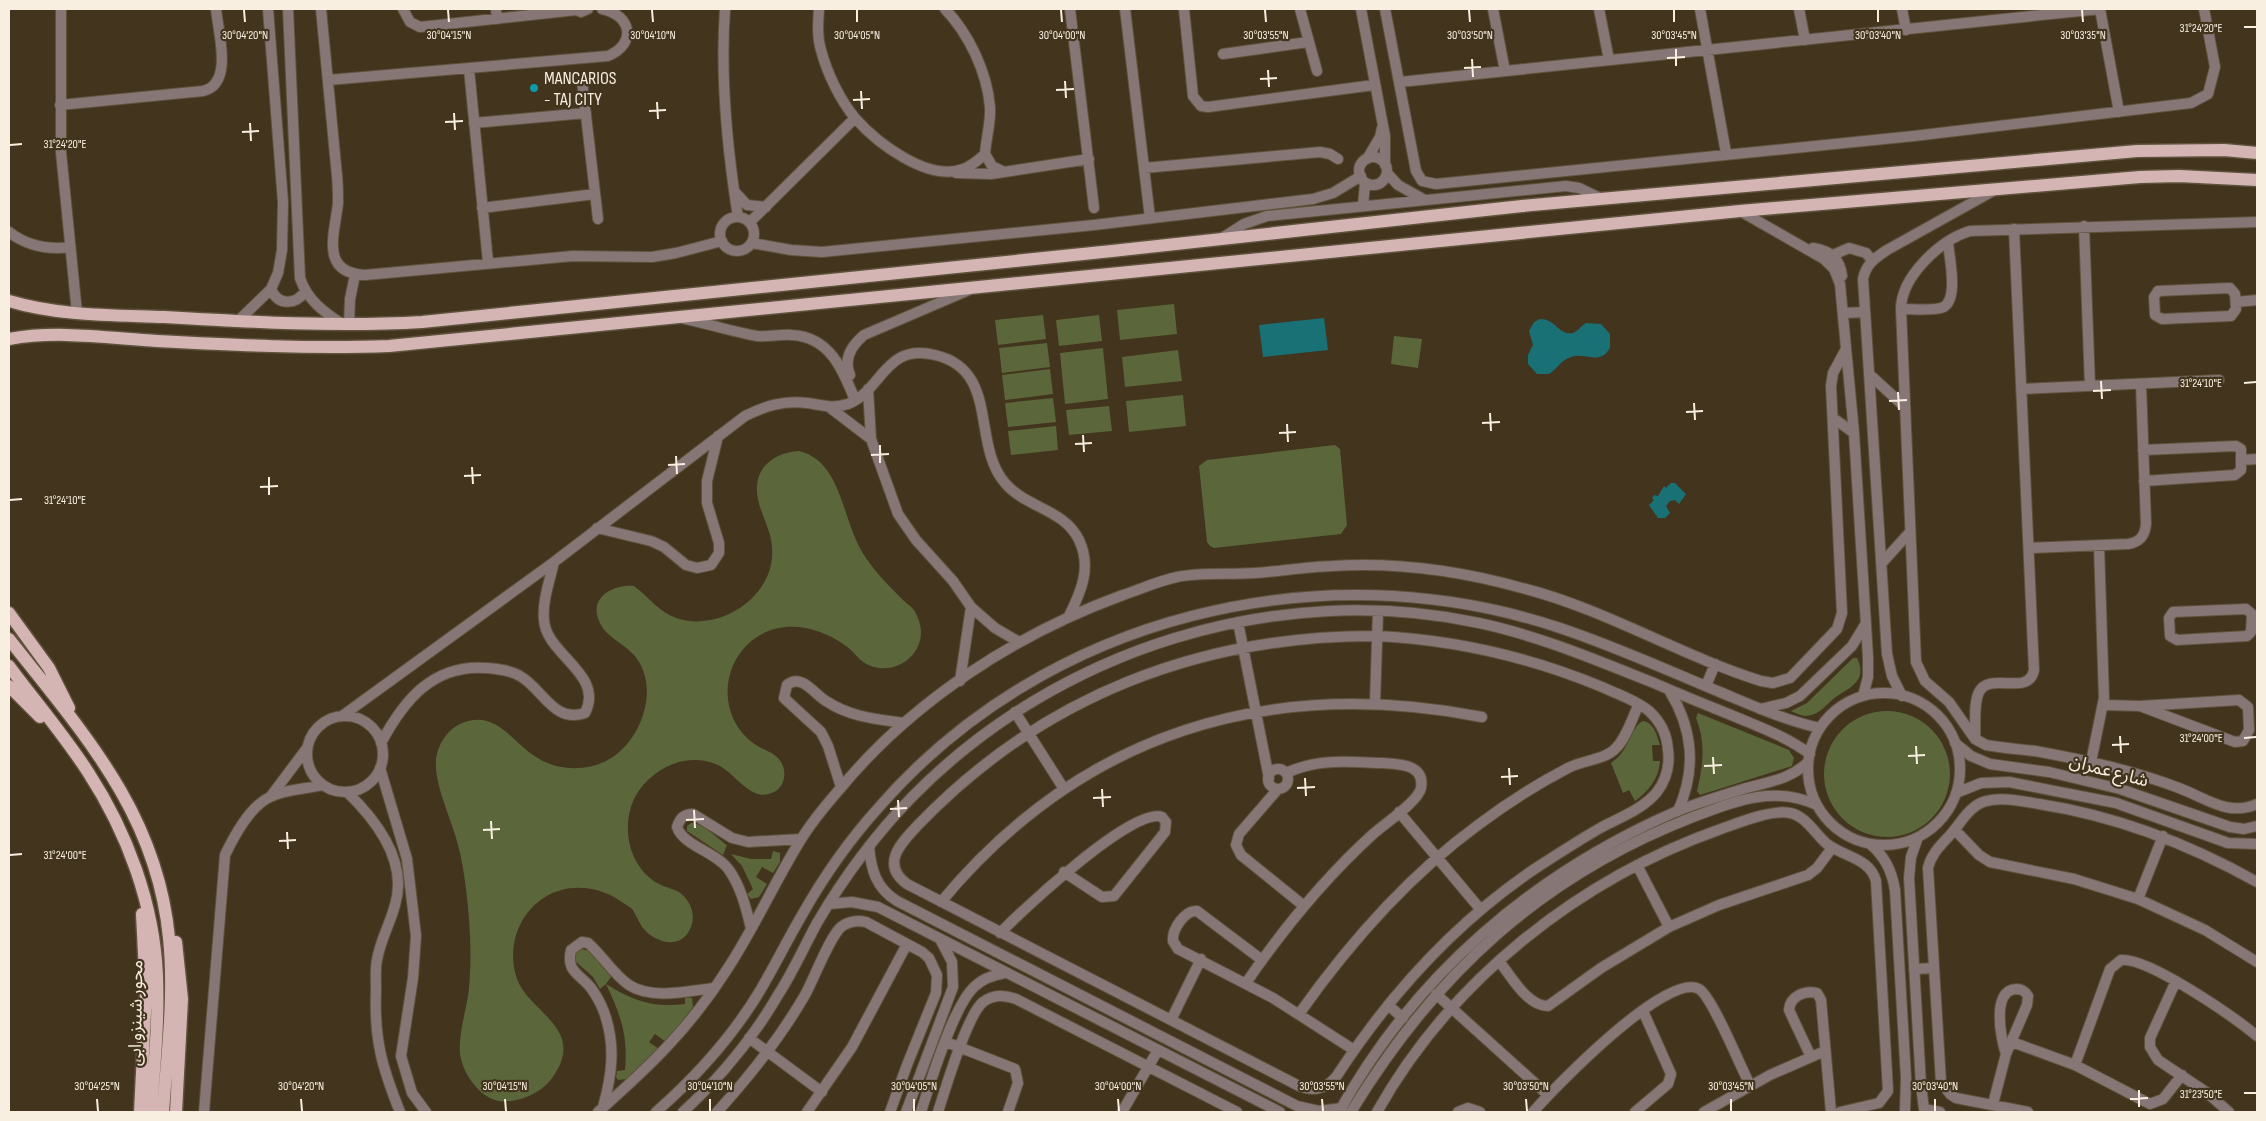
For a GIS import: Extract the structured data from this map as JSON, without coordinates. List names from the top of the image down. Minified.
{"streets":{"main road":["محور شينزو ابى"],"street":["شارع عمران"]},"places":["MANCARIOS - TAJ CITY"],"coordinates":["31°24'20\"E","30°04'20\"N","30°04'15\"N","30°04'10\"N","30°04'05\"N","30°04'00\"N","30°03'55\"N","30°03'50\"N","30°03'45\"N","30°03'40\"N","30°03'35\"N","31°24'10\"E","31°24'00\"E","30°04'25\"N","31°23'50\"E"]}
